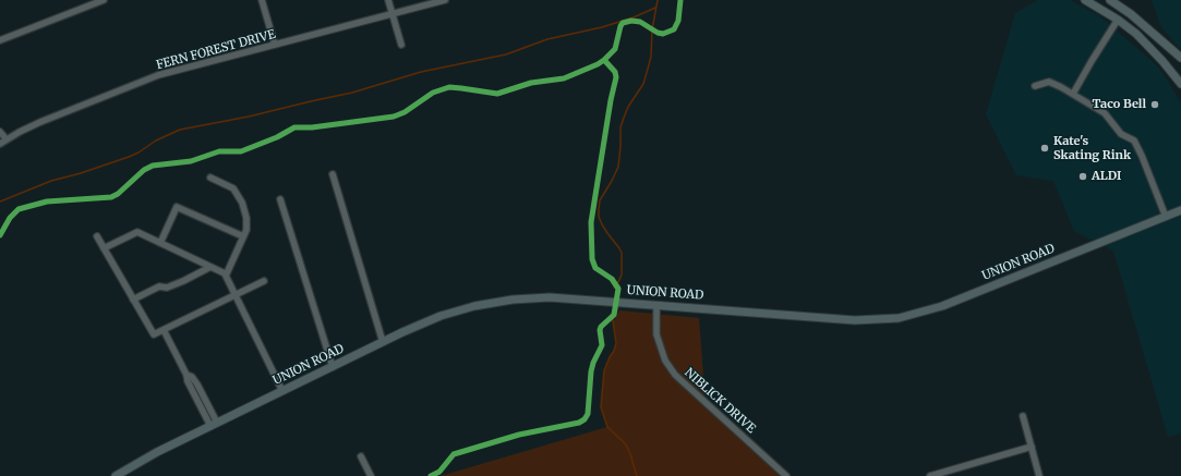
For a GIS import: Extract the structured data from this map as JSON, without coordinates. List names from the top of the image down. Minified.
{"streets":{"main road":["UNION ROAD"],"street":["FERN FOREST DRIVE","NIBLICK DRIVE"]},"crossings":[["UNION ROAD","NIBLICK DRIVE"]],"places":["Taco Bell","Kate's Skating Rink","ALDI"]}
